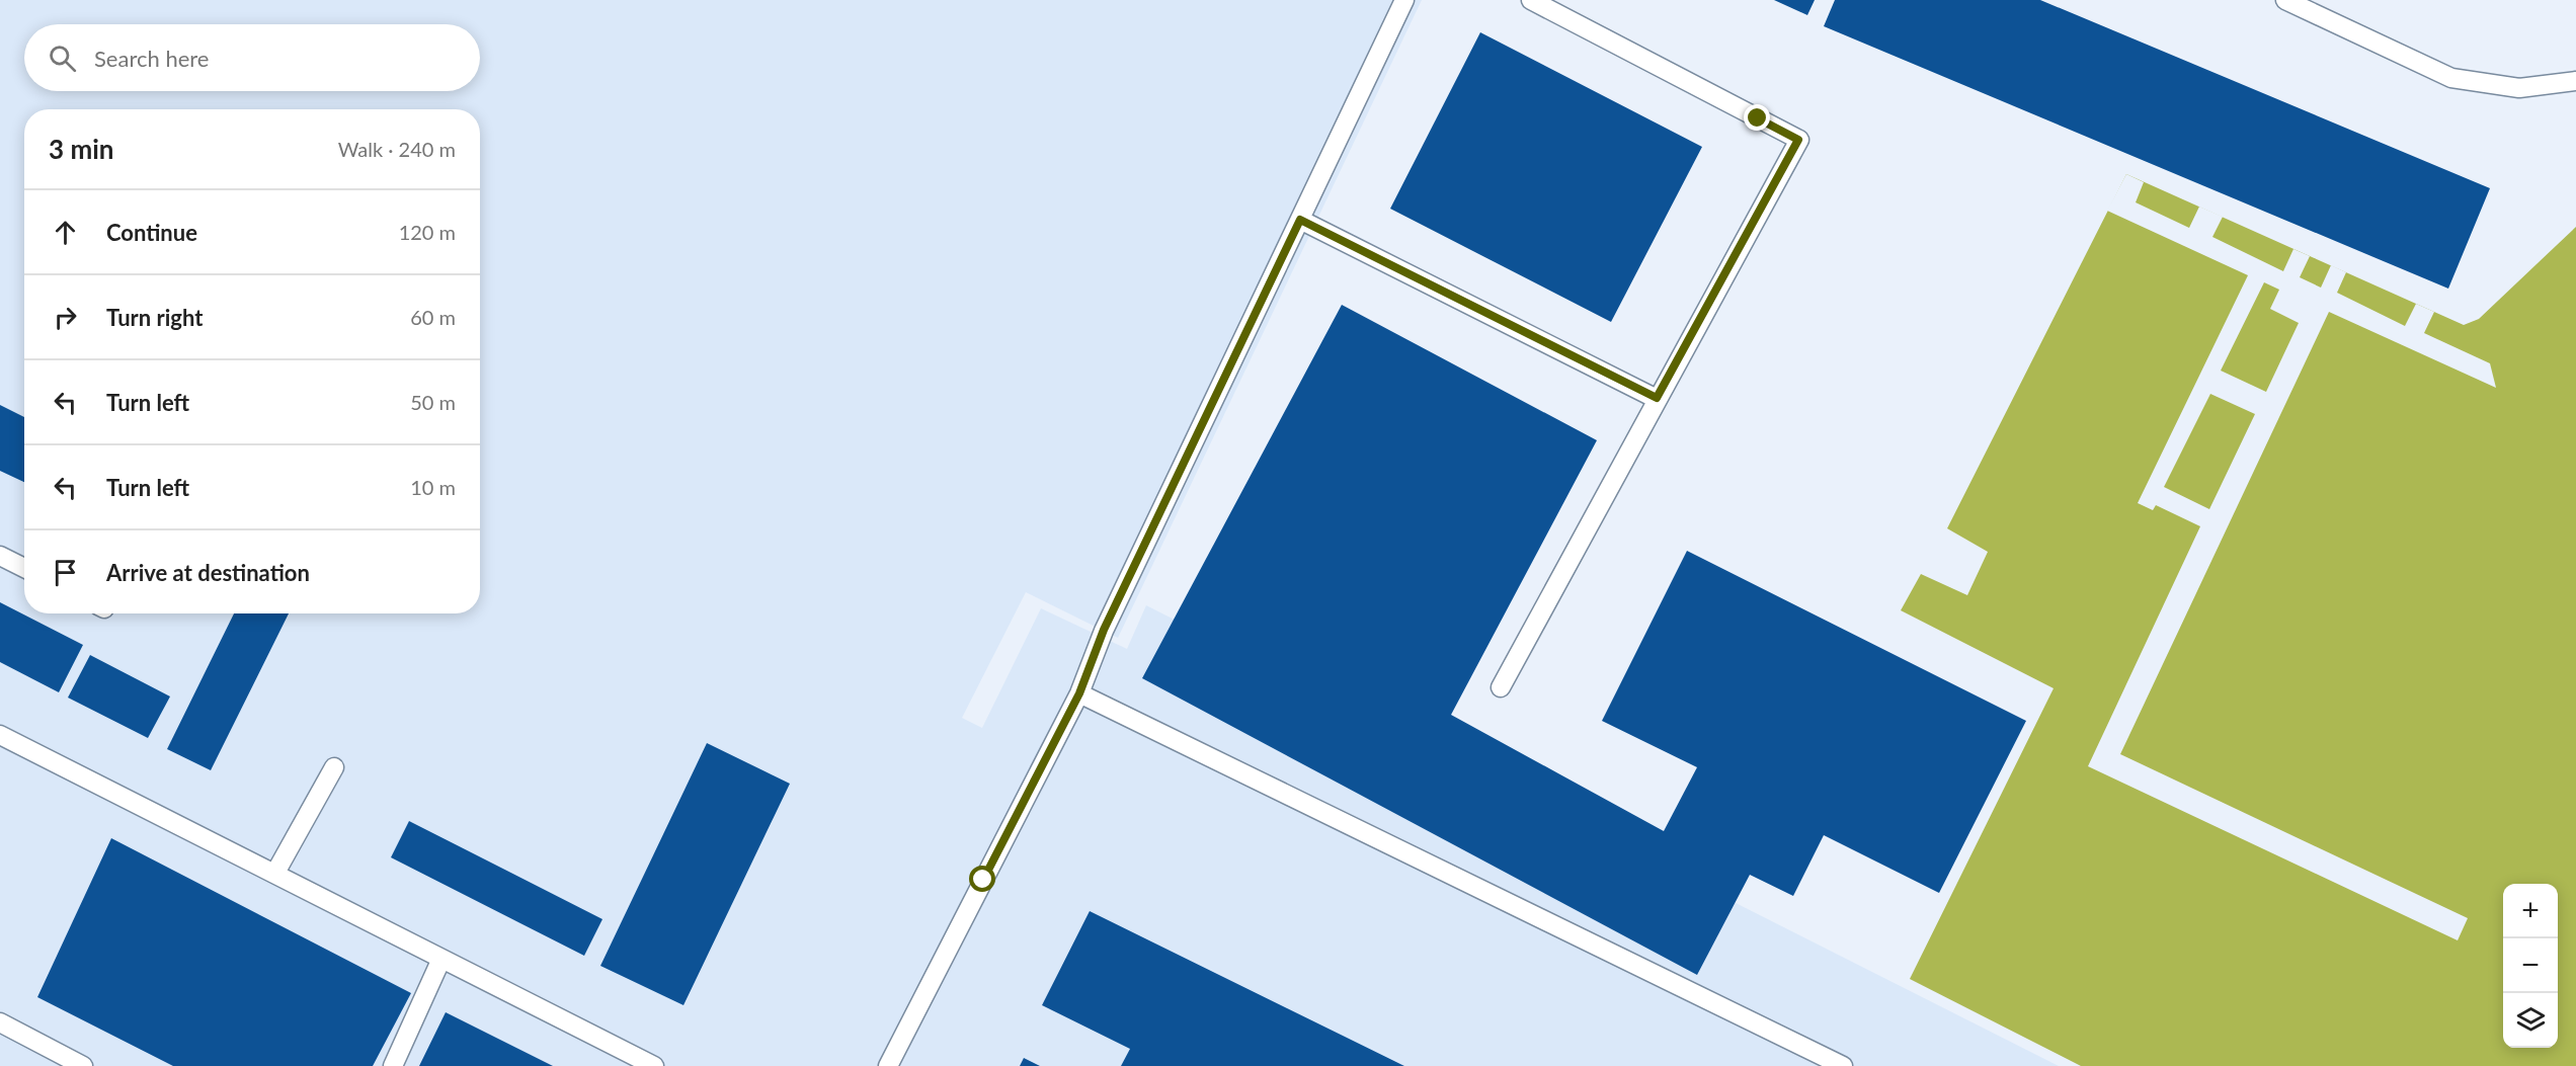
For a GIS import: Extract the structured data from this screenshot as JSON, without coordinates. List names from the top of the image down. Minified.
{"page":{"search":"Search here","heading":["3 min","Walk · 240 m"],"list":[["Continue","120 m"],["Turn right","60 m"],["Turn left","50 m"],["Turn left","10 m"],"Arrive at destination"],"map_buttons":["+","−"]}}
